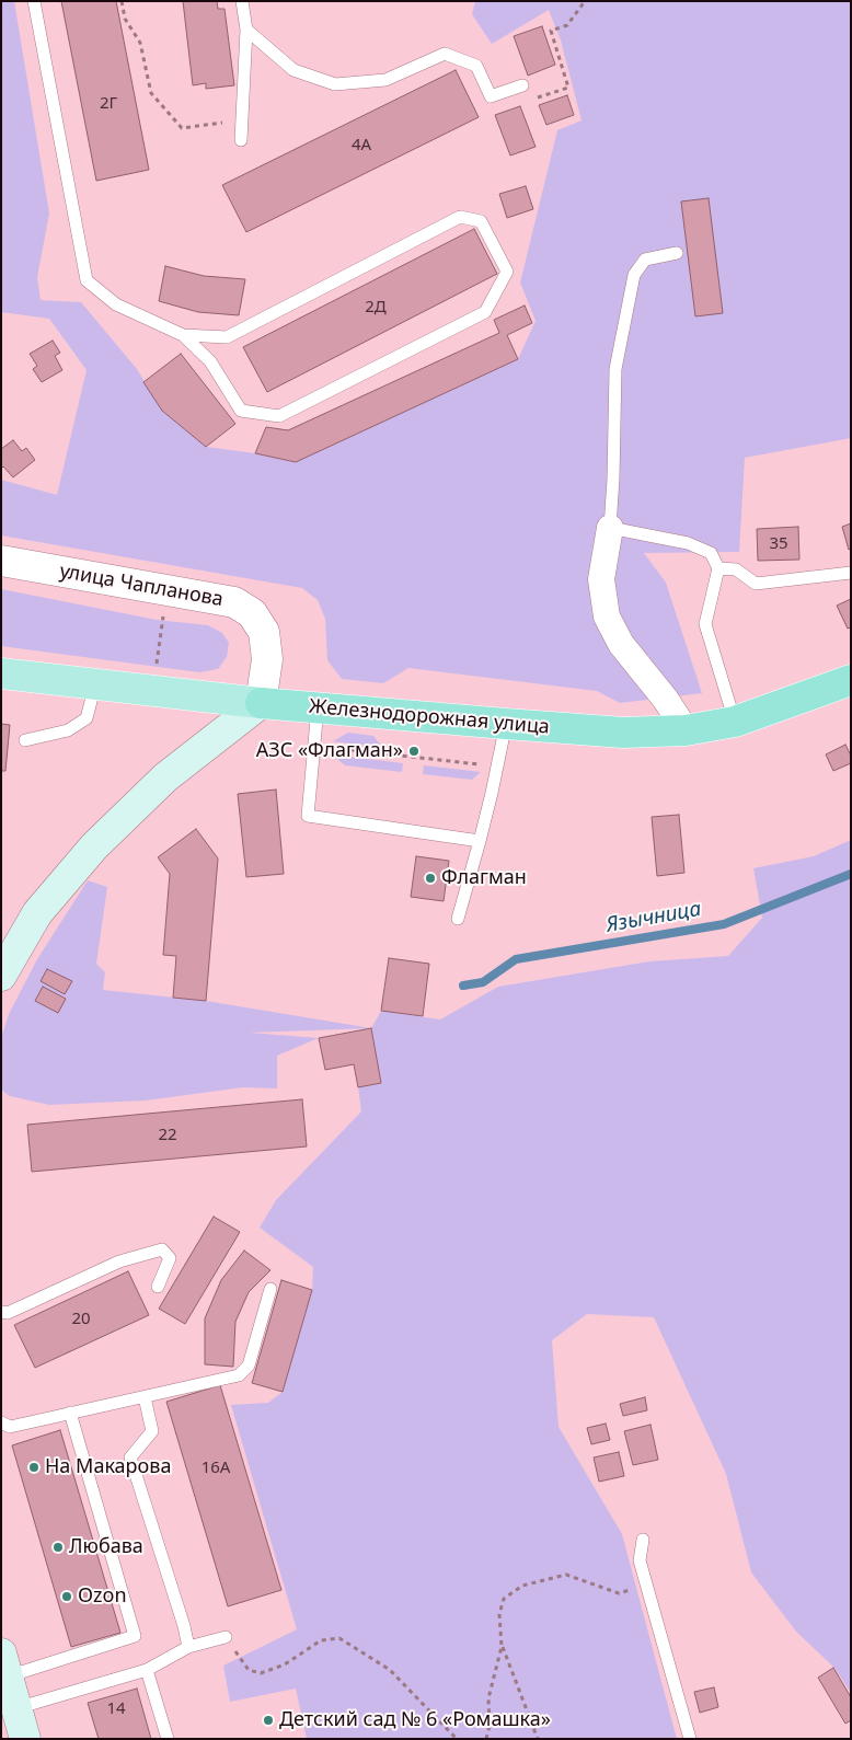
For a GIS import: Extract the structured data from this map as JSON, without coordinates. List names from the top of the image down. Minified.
{"streets":{"highway":["Железнодорожная улица"],"street":["улица Чапланова"]},"crossings":[["улица Чапланова","Железнодорожная улица"]],"water":["Язычница"],"places":["АЗС «Флагман»","Флагман","На Макарова","Любава","Ozon","Детский сад № 6 «Ромашка»"],"house_numbers":["2Г","4А","2Д","35","22","20","16А","14"]}
